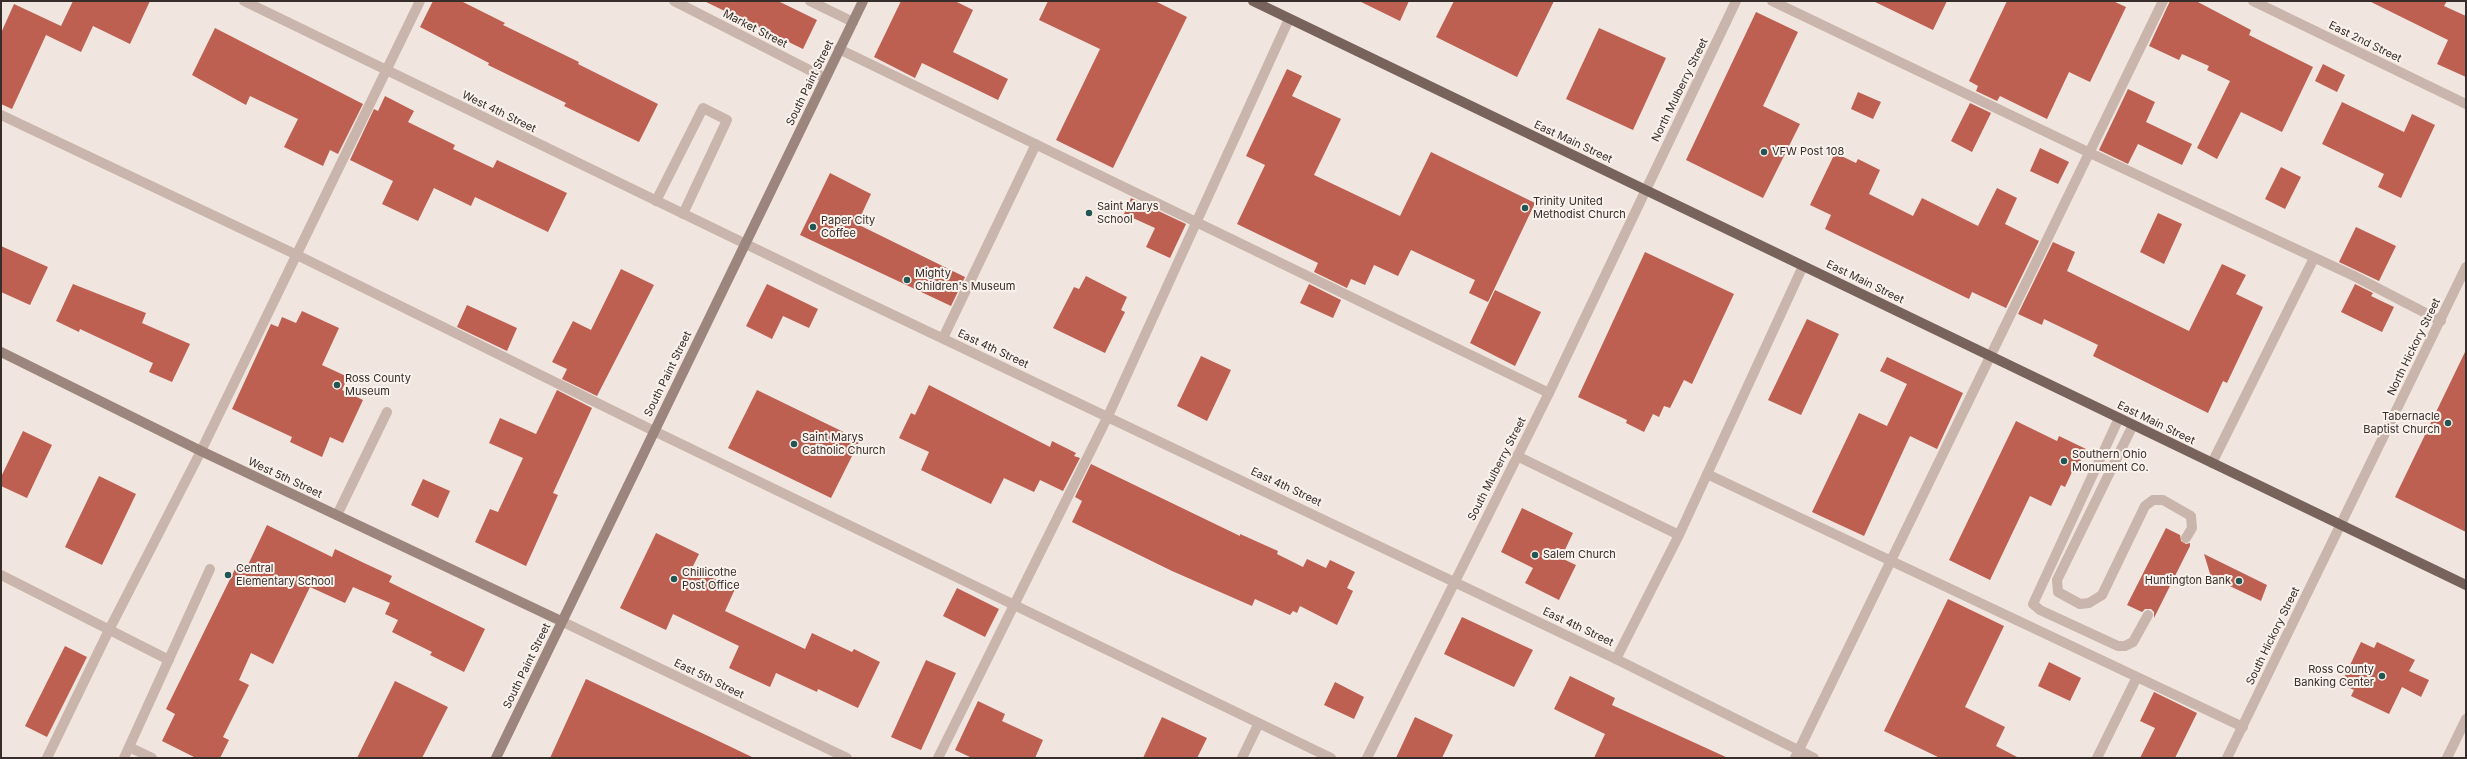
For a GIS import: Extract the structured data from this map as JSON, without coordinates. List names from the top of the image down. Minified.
{"streets":{"main road":["South Paint Street","East Main Street","West 5th Street"],"street":["Market Street","East 2nd Street","North Mulberry Street","West 4th Street","North Hickory Street","East 4th Street","South Mulberry Street","South Hickory Street","East 5th Street"]},"crossings":[["Market Street","South Paint Street"],["South Paint Street","West 4th Street"],["South Paint Street","East 4th Street"],["South Paint Street","West 5th Street"],["South Paint Street","East 5th Street"],["North Mulberry Street","East Main Street"],["North Mulberry Street","South Mulberry Street"],["West 4th Street","East 4th Street"],["East Main Street","North Hickory Street"],["East Main Street","South Mulberry Street"],["East Main Street","South Hickory Street"],["North Hickory Street","South Hickory Street"],["East 4th Street","South Mulberry Street"],["West 5th Street","East 5th Street"]],"places":["VFW Post 108","Trinity United Methodist Church","Saint Marys School","Paper City Coffee","Mighty Children's Museum","Ross County Museum","Tabernacle Baptist Church","Saint Marys Catholic Church","Southern Ohio Monument Co.","Salem Church","Central Elementary School","Chillicothe Post Office","Huntington Bank","Ross County Banking Center"]}
